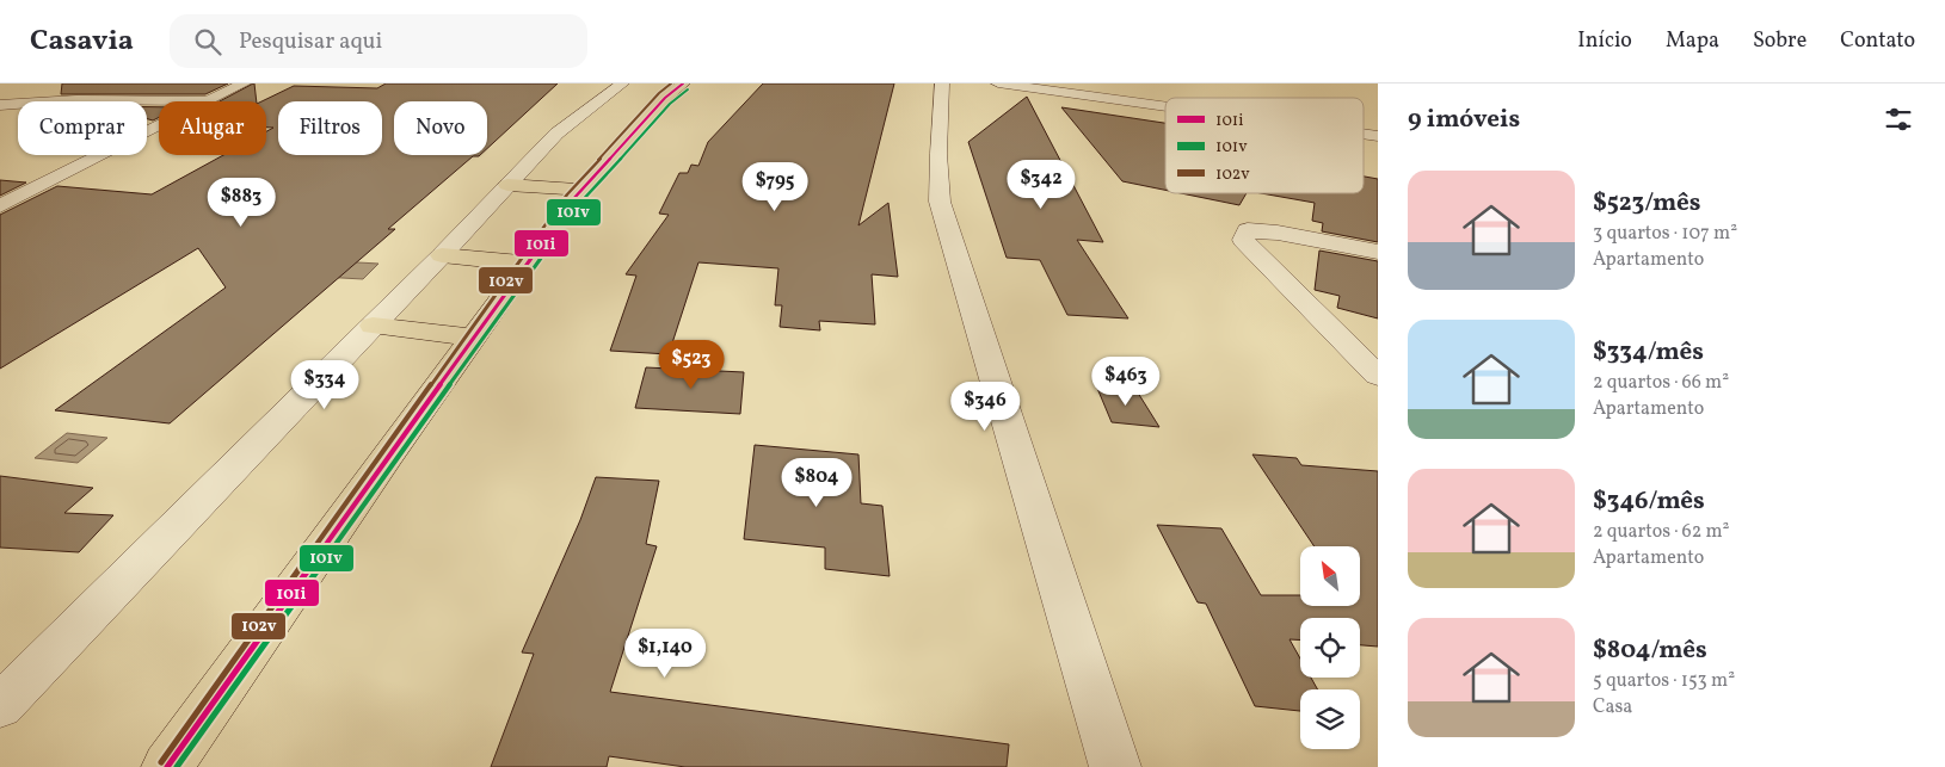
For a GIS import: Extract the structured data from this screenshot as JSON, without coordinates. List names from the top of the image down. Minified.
{"lines":["transit line 101i","transit line 102v","transit line 101v"],"legend":["101i","101v","102v"],"north":"top left","page":{"header":"Casavia","search":"Pesquisar aqui","nav":["Início","Mapa","Sobre","Contato"],"heading":"9 imóveis","chip":["Comprar","Alugar","Filtros","Novo"],"list":[{"name":"$523/mês","note":"3 quartos · 107 m² · Apartamento"},{"name":"$334/mês","note":"2 quartos · 66 m² · Apartamento"},{"name":"$346/mês","note":"2 quartos · 62 m² · Apartamento"},{"name":"$804/mês","note":"5 quartos · 153 m² · Casa"}],"price":["$342","$795","$883","$523","$463","$334","$346","$804","$1,140"]}}
